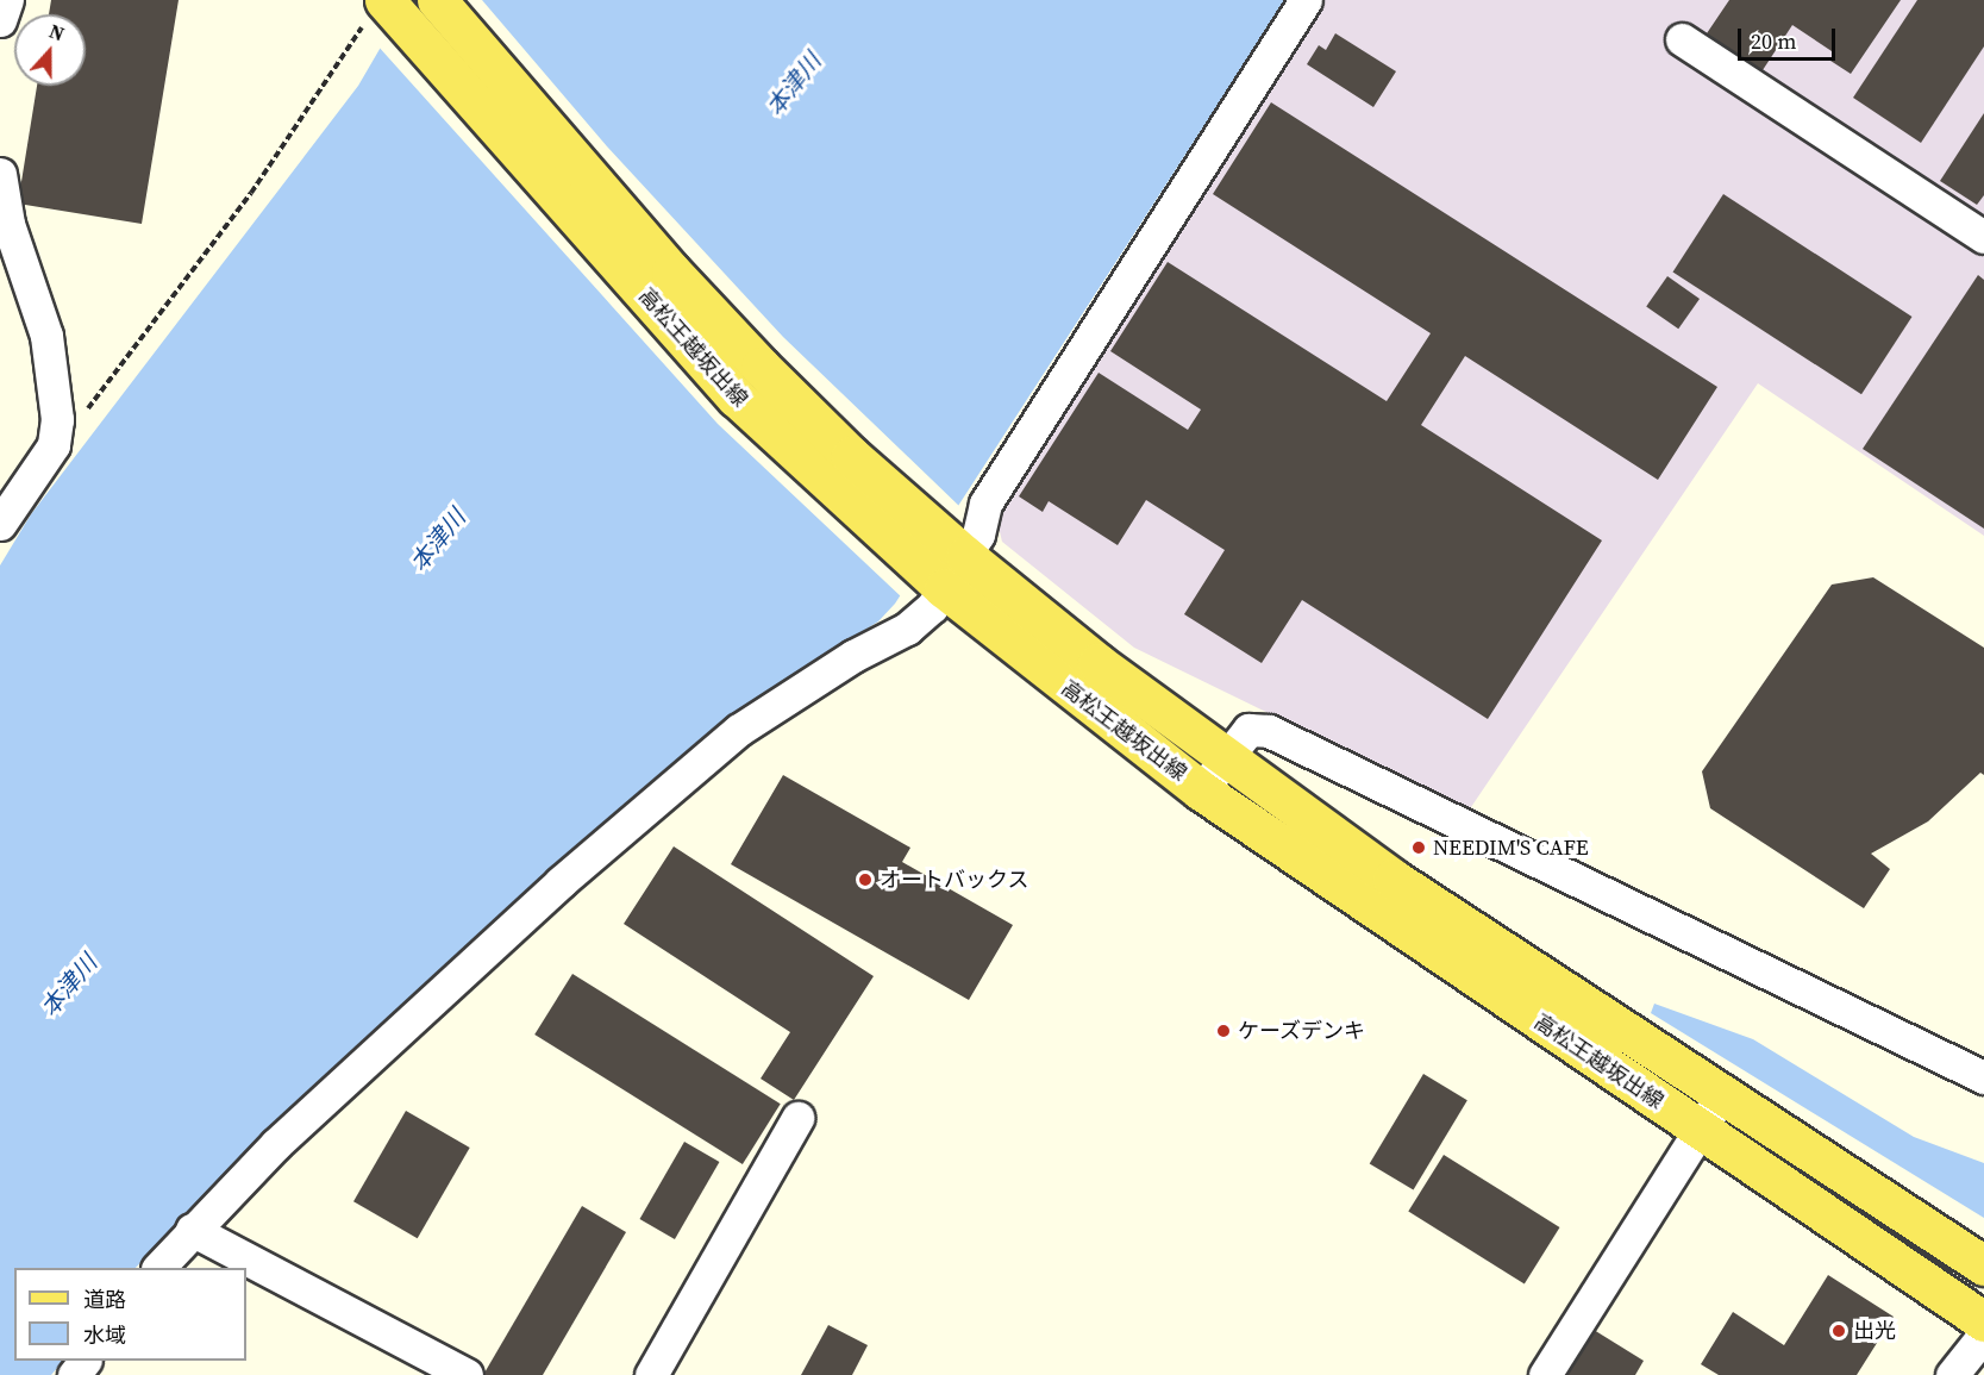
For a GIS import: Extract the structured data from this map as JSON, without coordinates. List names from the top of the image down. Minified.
{"streets":{"main road":["高松王越坂出線"]},"water":["本津川"],"places":["NEEDIM'S CAFE","オートバックス","ケーズデンキ","出光"],"legend":["道路","水域"],"scale_bar":"20 m","north":"top"}
